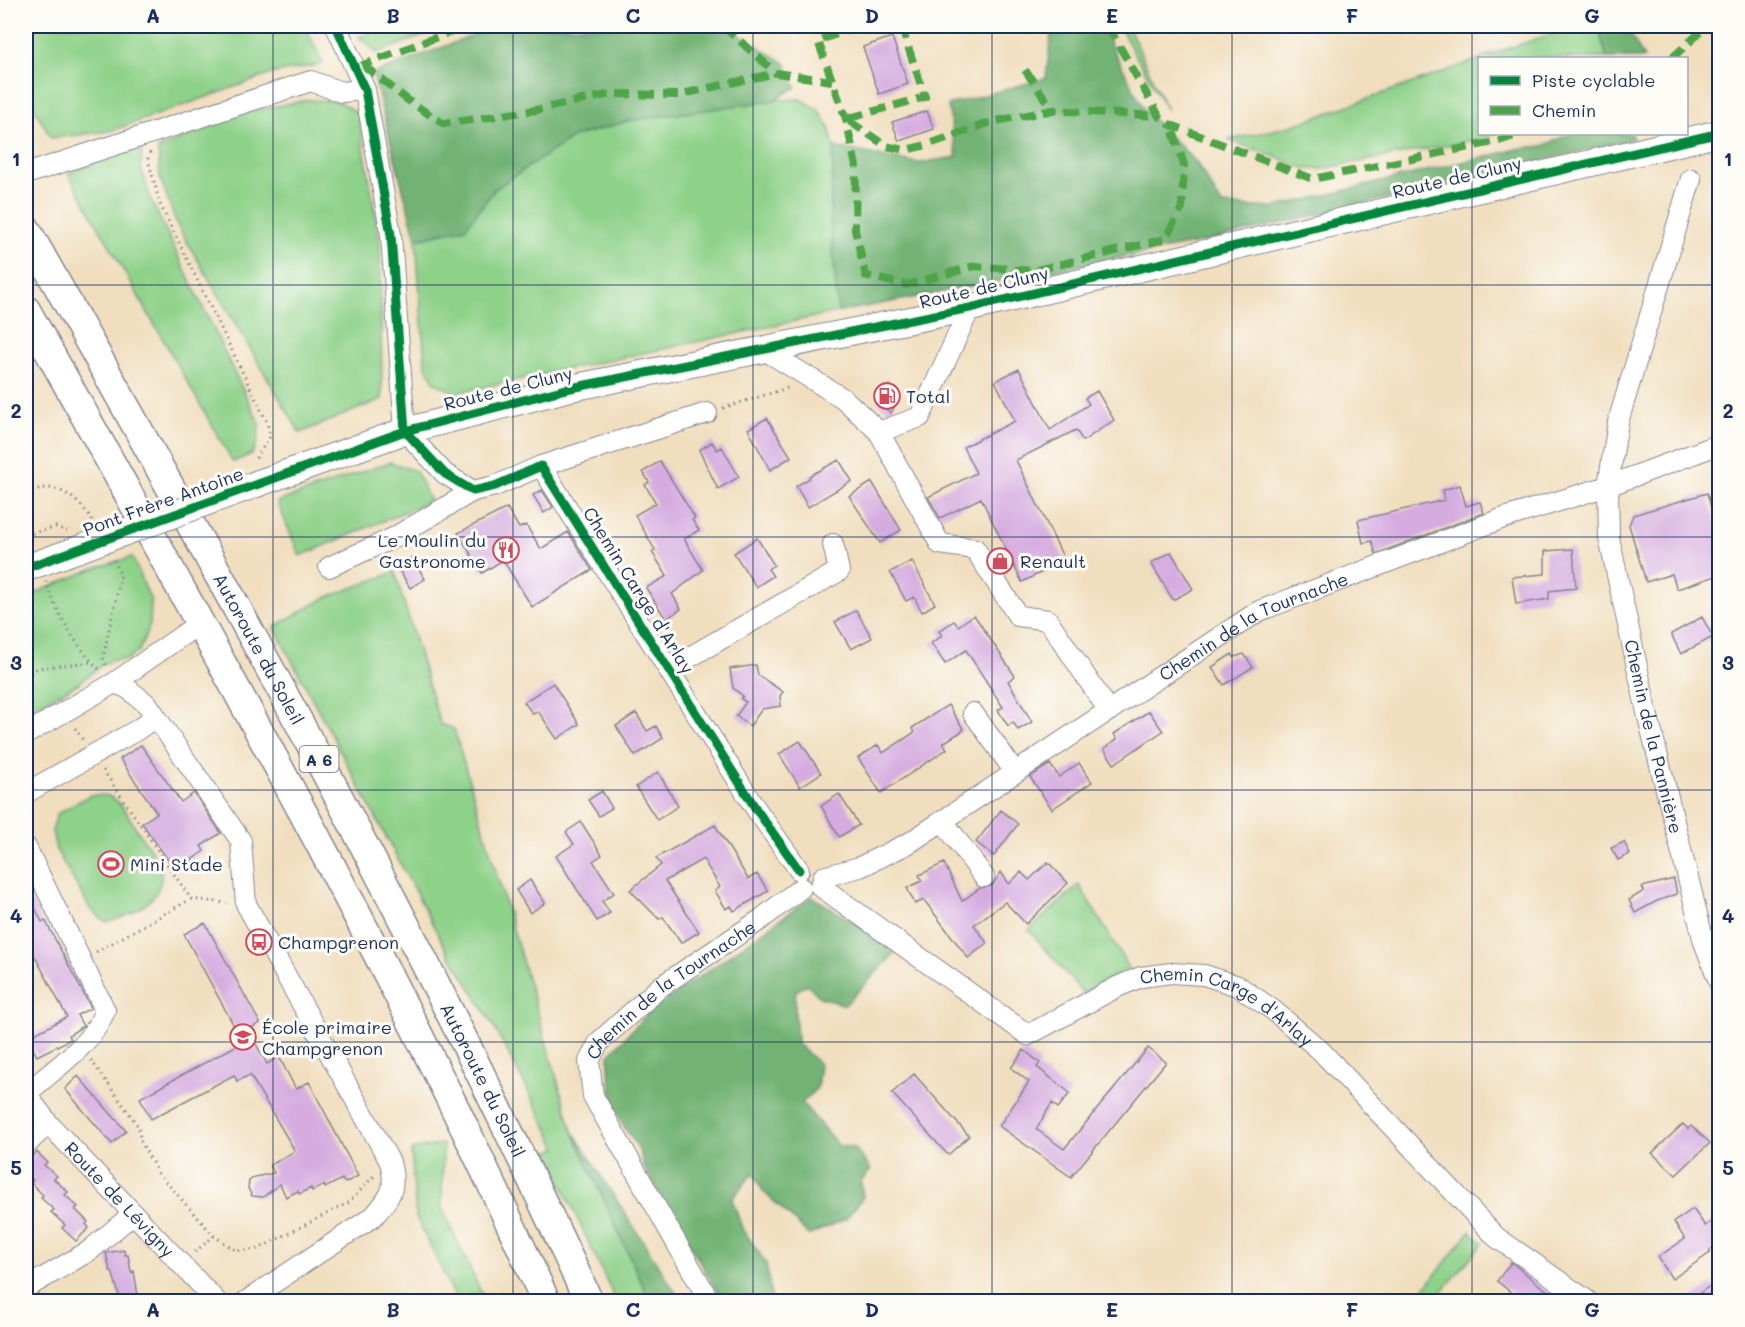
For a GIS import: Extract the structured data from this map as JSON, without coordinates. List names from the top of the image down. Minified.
{"streets":{"highway":["Autoroute du Soleil","A 6"],"main road":["Route de Cluny","Pont Frère Antoine"],"street":["Chemin Carge d'Arlay","Chemin de la Tournache","Chemin de la Pannière","Route de Lévigny"]},"crossings":[["Route de Cluny","Pont Frère Antoine"],["Chemin Carge d'Arlay","Chemin de la Tournache"],["Chemin de la Tournache","Chemin de la Pannière"]],"places":{"fuel station":["Total"],"restaurant":["Le Moulin du Gastronome"],"shop":["Renault"],"sports":["Mini Stade"],"bus stop":["Champgrenon"],"school or university":["École primaire Champgrenon"]},"legend":["Piste cyclable","Chemin"],"grid":{"columns":["A","B","C","D","E","F","G"],"rows":["1","2","3","4","5"]}}
